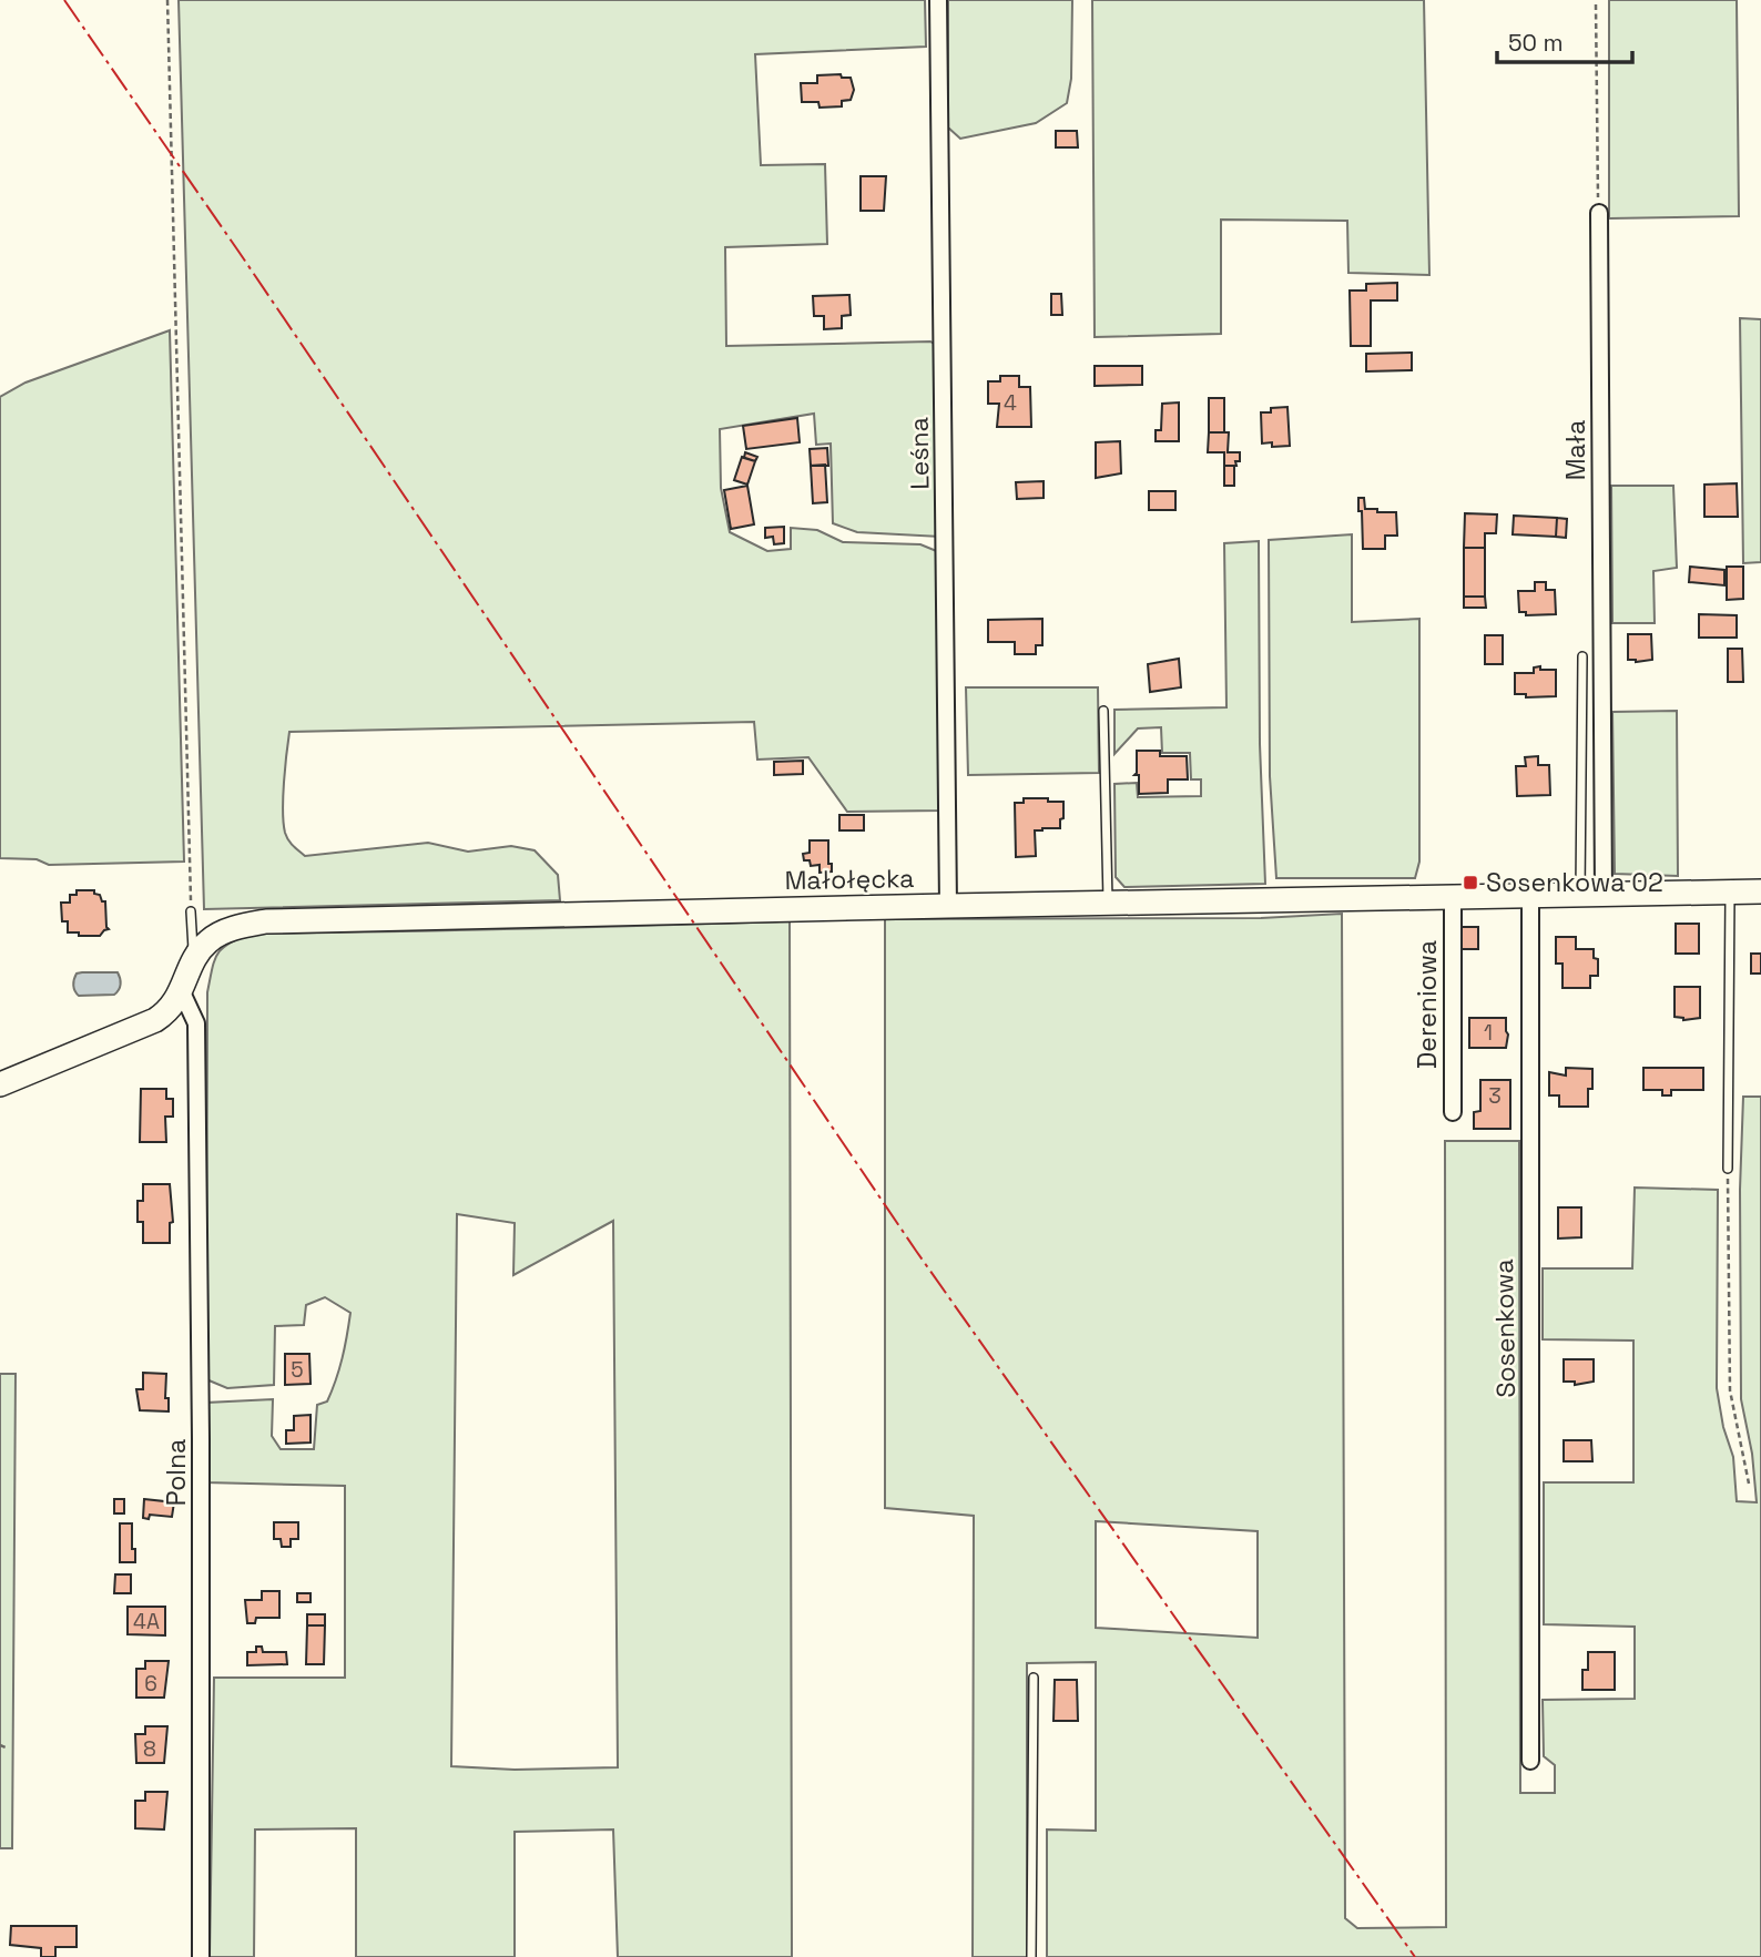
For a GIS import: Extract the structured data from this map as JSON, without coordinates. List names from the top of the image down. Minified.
{"streets":{"street":["Mała","Leśna","Małołęcka","Dereniowa","Sosenkowa","Polna"]},"crossings":[["Mała","Małołęcka"],["Leśna","Małołęcka"],["Małołęcka","Dereniowa"],["Małołęcka","Sosenkowa"],["Małołęcka","Polna"]],"places":{"transit":["Sosenkowa 02"]},"house_numbers":["4","1","3","5","4A","6","8"],"scale_bar":"50 m"}
